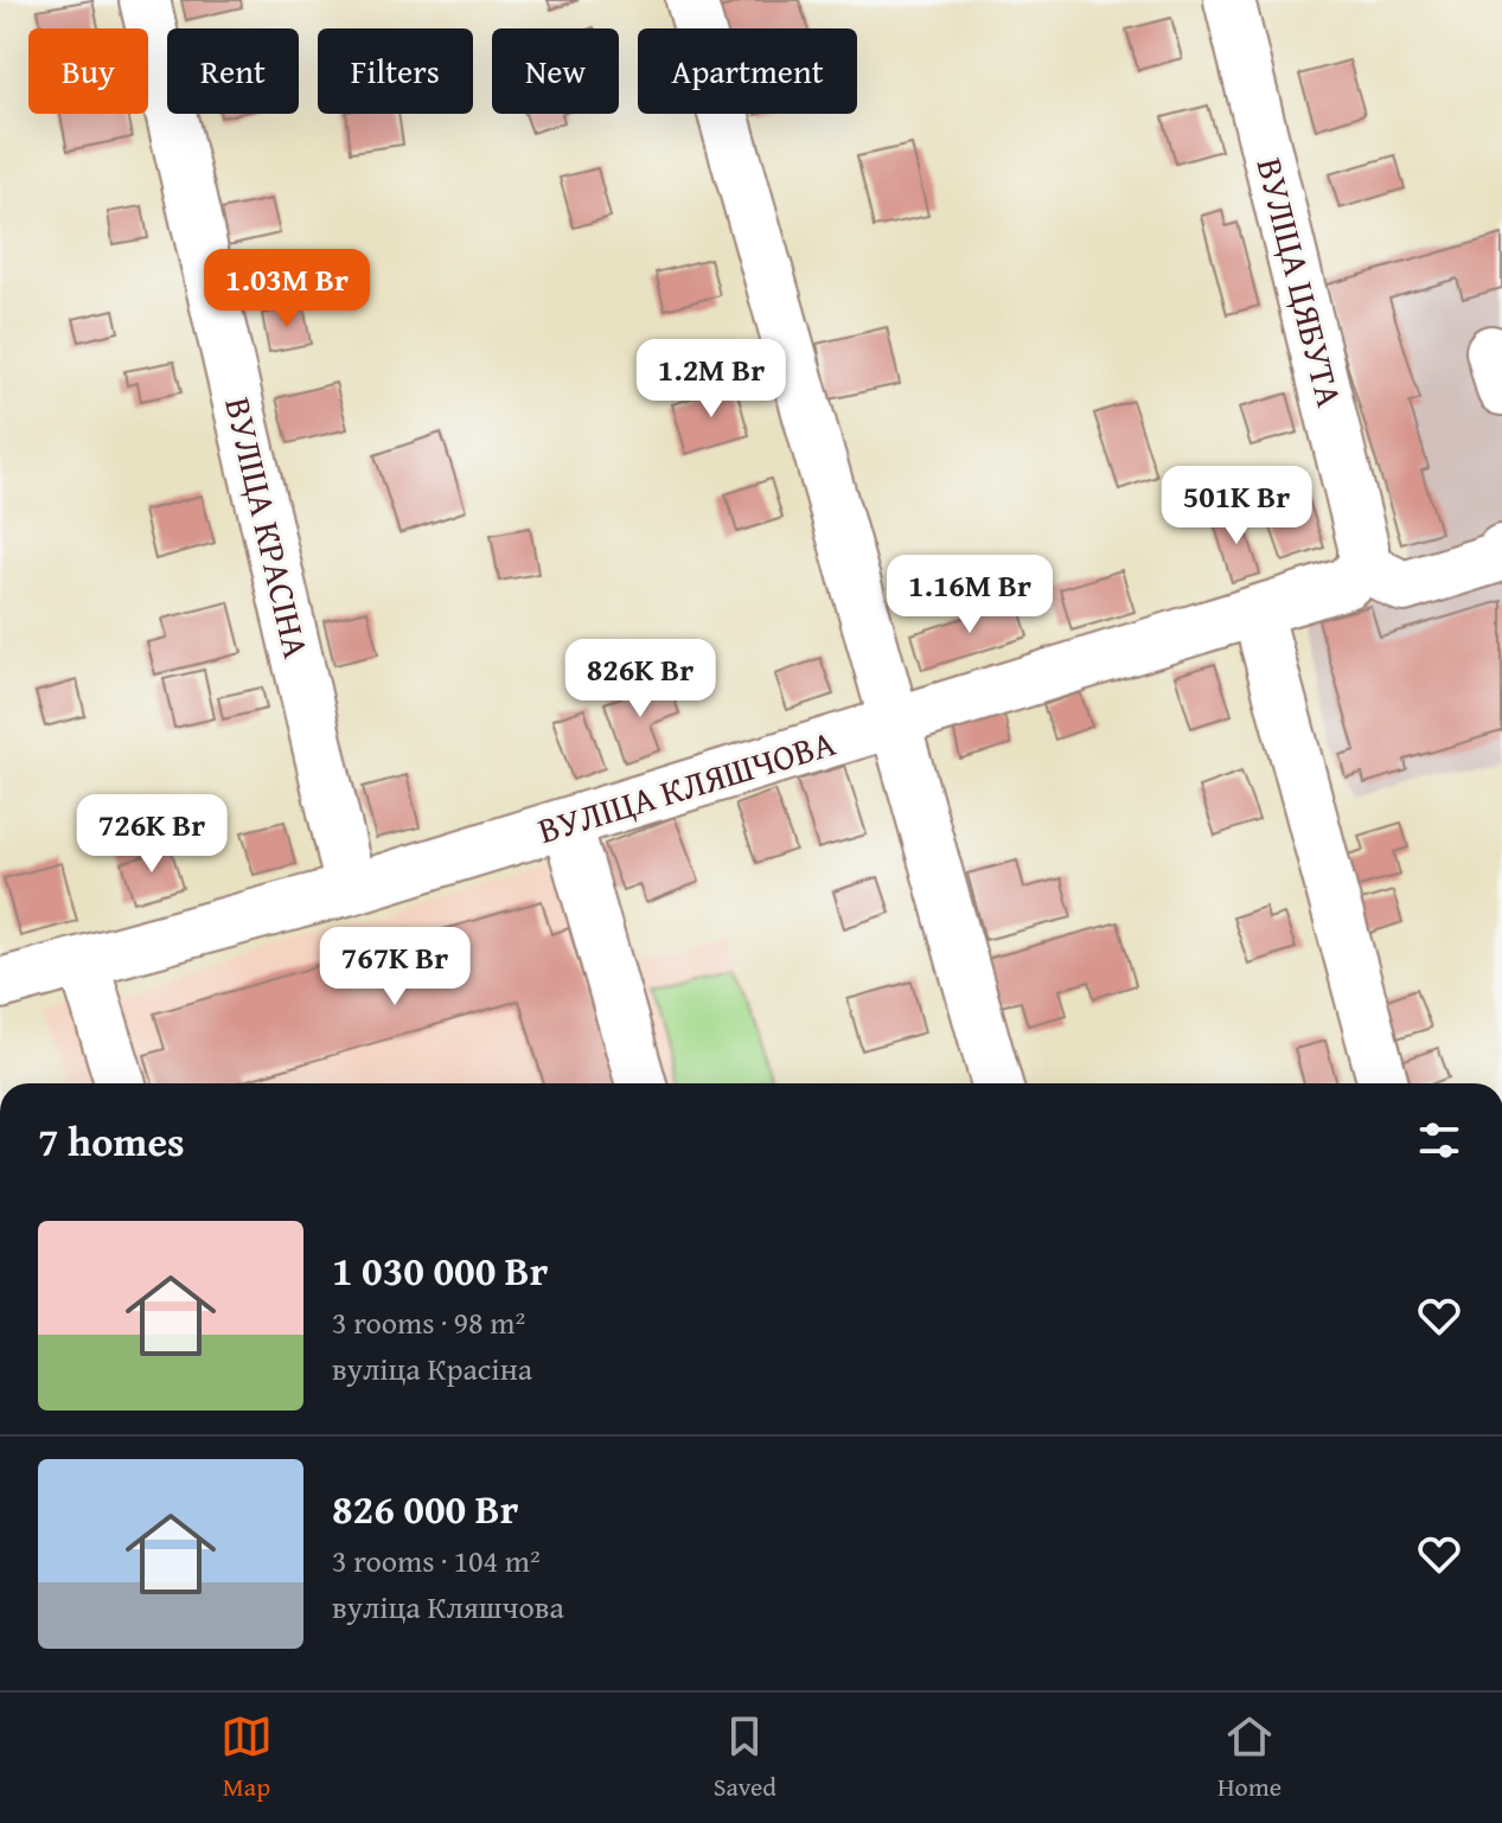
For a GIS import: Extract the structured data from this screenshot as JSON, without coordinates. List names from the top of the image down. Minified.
{"streets":{"street":["ВУЛІЦА ЦЯБУТА","ВУЛІЦА КРАСІНА","ВУЛІЦА КЛЯШЧОВА"]},"crossings":[["ВУЛІЦА ЦЯБУТА","ВУЛІЦА КЛЯШЧОВА"],["ВУЛІЦА КРАСІНА","ВУЛІЦА КЛЯШЧОВА"]],"page":{"chip":["Buy","Rent","Filters","New","Apartment"],"price":["1.03M Br","1.2M Br","501K Br","1.16M Br","826K Br","726K Br","767K Br"],"heading":"7 homes","list":[{"name":"1 030 000 Br","note":"3 rooms · 98 m² · вуліца Красіна"},{"name":"826 000 Br","note":"3 rooms · 104 m² · вуліца Кляшчова"}],"tabs":["Map","Saved","Home"]}}
